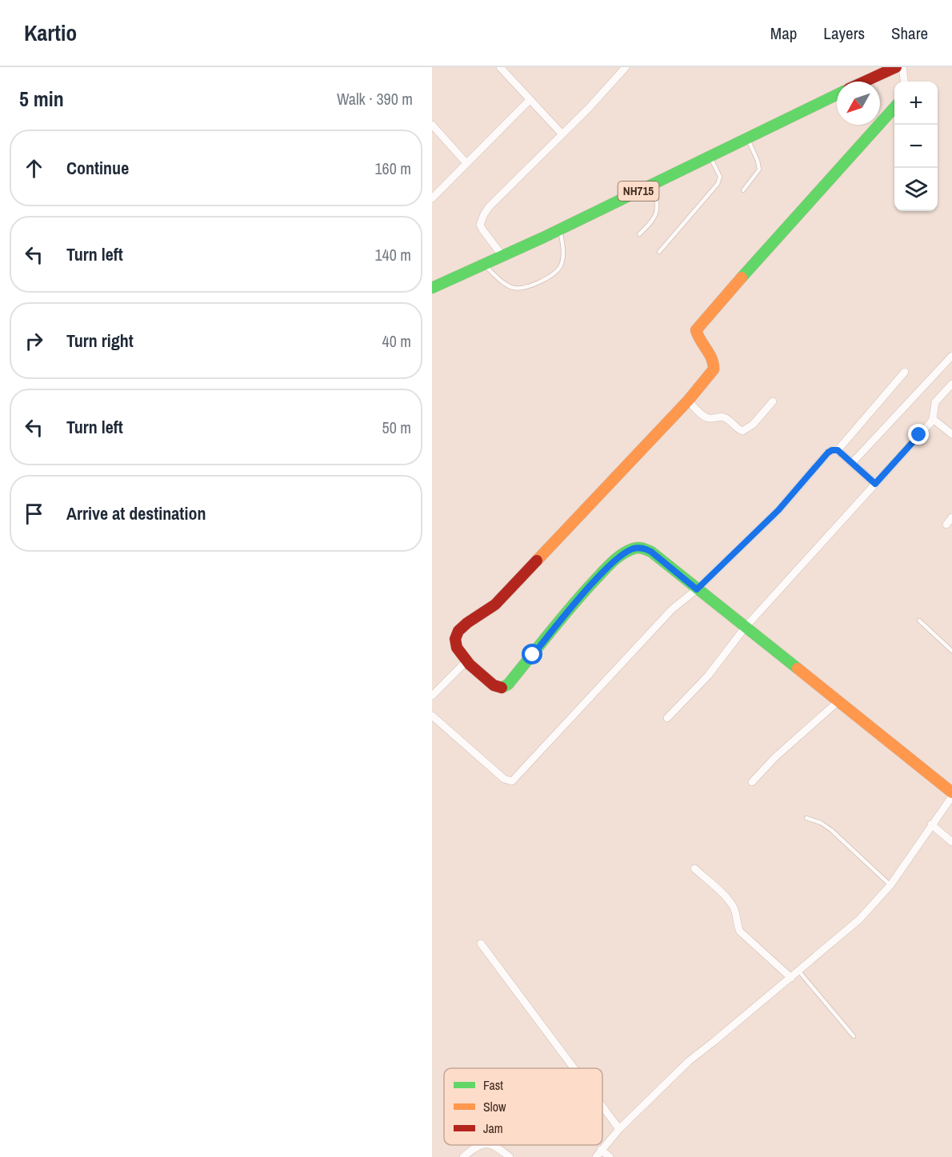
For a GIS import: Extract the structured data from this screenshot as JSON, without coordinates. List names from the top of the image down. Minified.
{"streets":{"main road":["NH715"]},"legend":["Fast","Slow","Jam"],"north":"bottom left","page":{"header":"Kartio","nav":["Map","Layers","Share"],"heading":["5 min","Walk · 390 m"],"map_buttons":["+","−"],"list":[["Continue","160 m"],["Turn left","140 m"],["Turn right","40 m"],["Turn left","50 m"],"Arrive at destination"]}}
